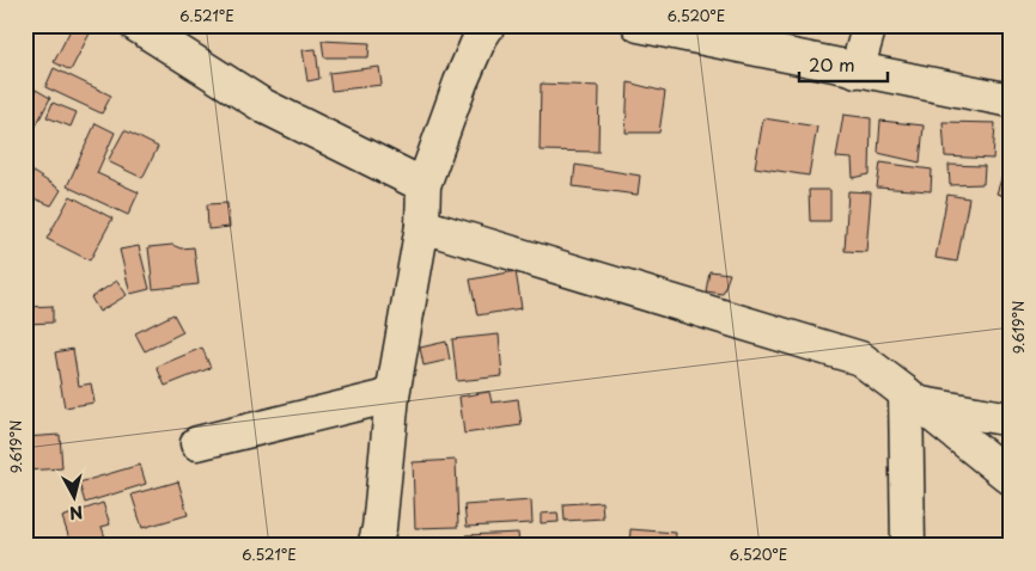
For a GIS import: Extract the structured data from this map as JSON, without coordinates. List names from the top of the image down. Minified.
{"scale_bar":"20 m","north":"bottom","coordinates":["6.521°E","6.520°E","9.619°N"]}
